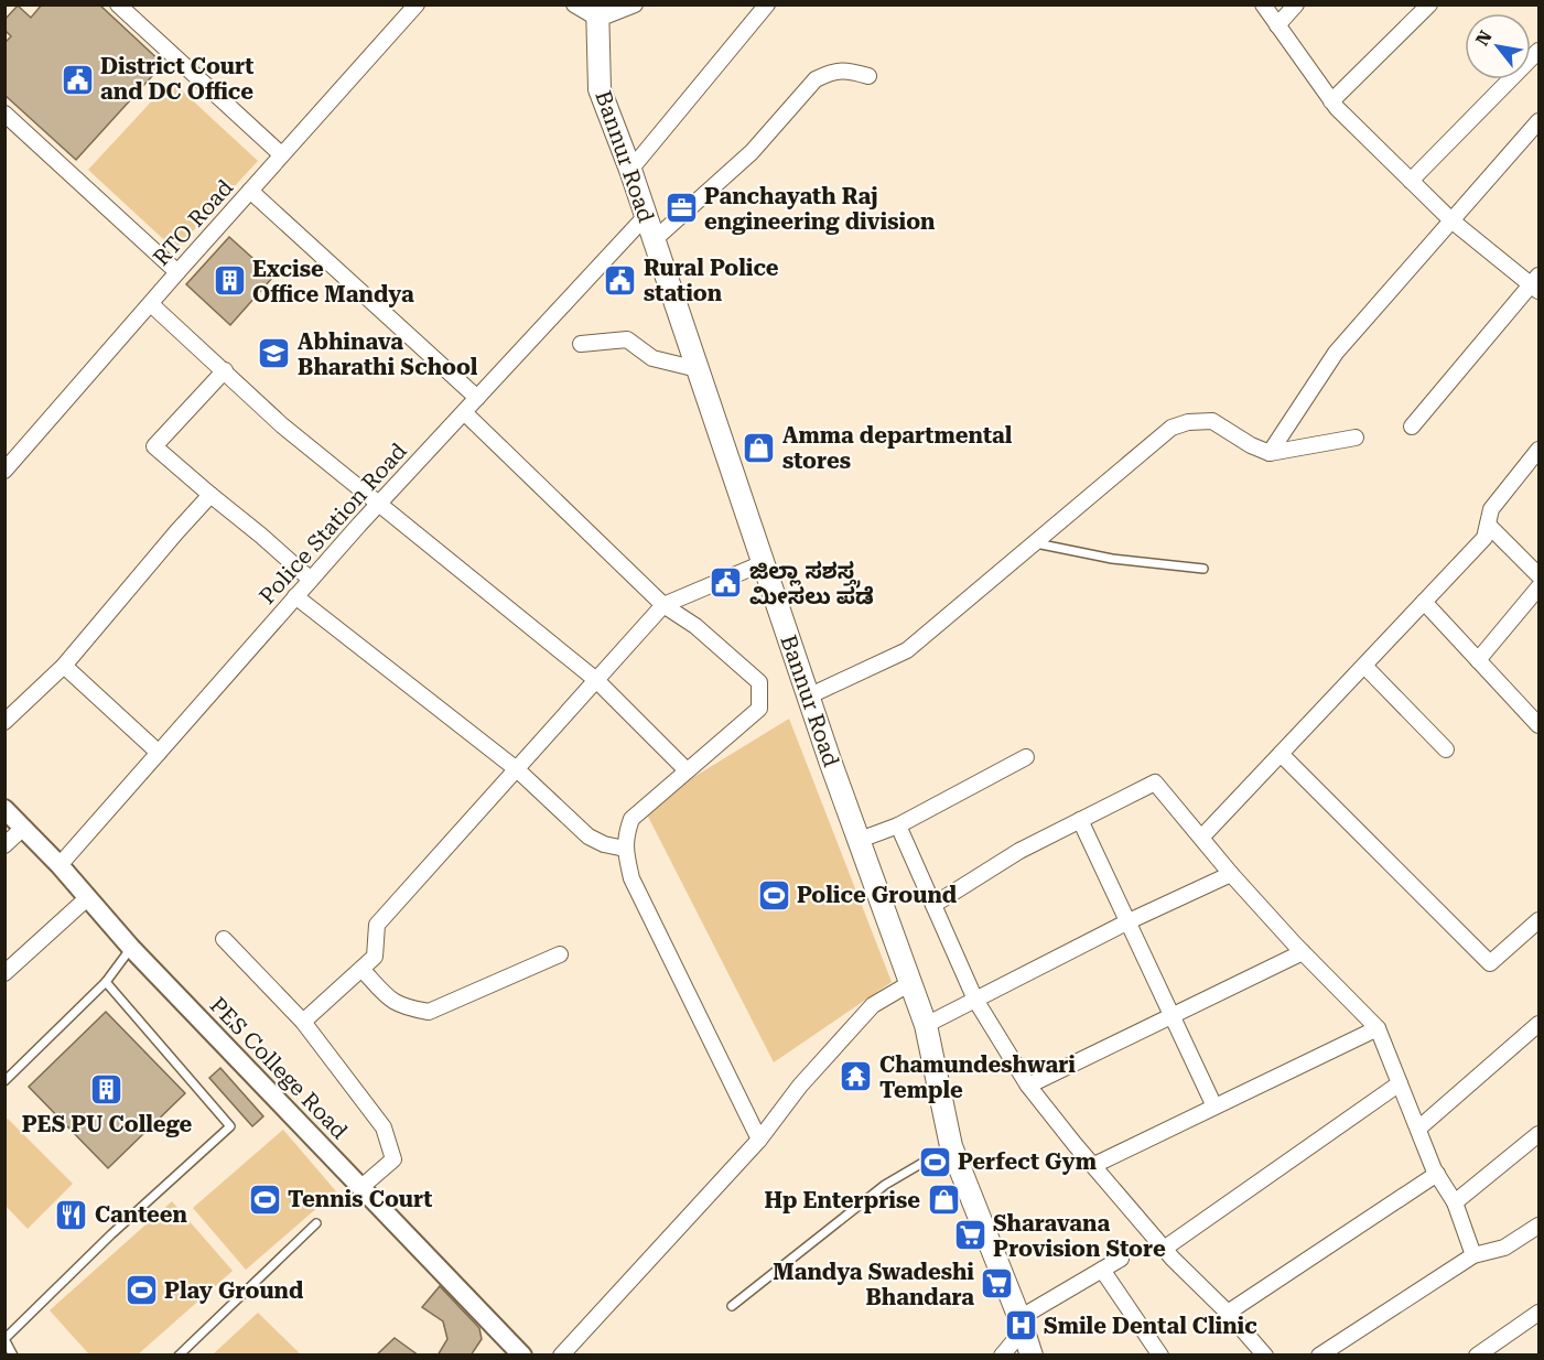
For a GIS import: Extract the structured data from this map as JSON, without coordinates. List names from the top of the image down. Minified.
{"streets":{"main road":["Bannur Road"],"street":["RTO Road","Police Station Road","PES College Road"]},"crossings":[["Bannur Road","Police Station Road"],["Police Station Road","PES College Road"]],"places":{"public building":["District Court and DC Office","Rural Police station","ಜಿಲ್ಲಾ ಸಶಸ್ತ್ರ ಮೀಸಲು ಪಡೆ"],"office":["Panchayath Raj engineering division"],"building":["Excise Office Mandya","PES PU College"],"school or university":["Abhinava Bharathi School"],"shop":["Amma departmental stores","Hp Enterprise"],"sports":["Police Ground","Perfect Gym","Tennis Court","Play Ground"],"temple":["Chamundeshwari Temple"],"restaurant":["Canteen"],"supermarket":["Sharavana Provision Store","Mandya Swadeshi Bhandara"],"hospital":["Smile Dental Clinic"]},"north":"top left"}
